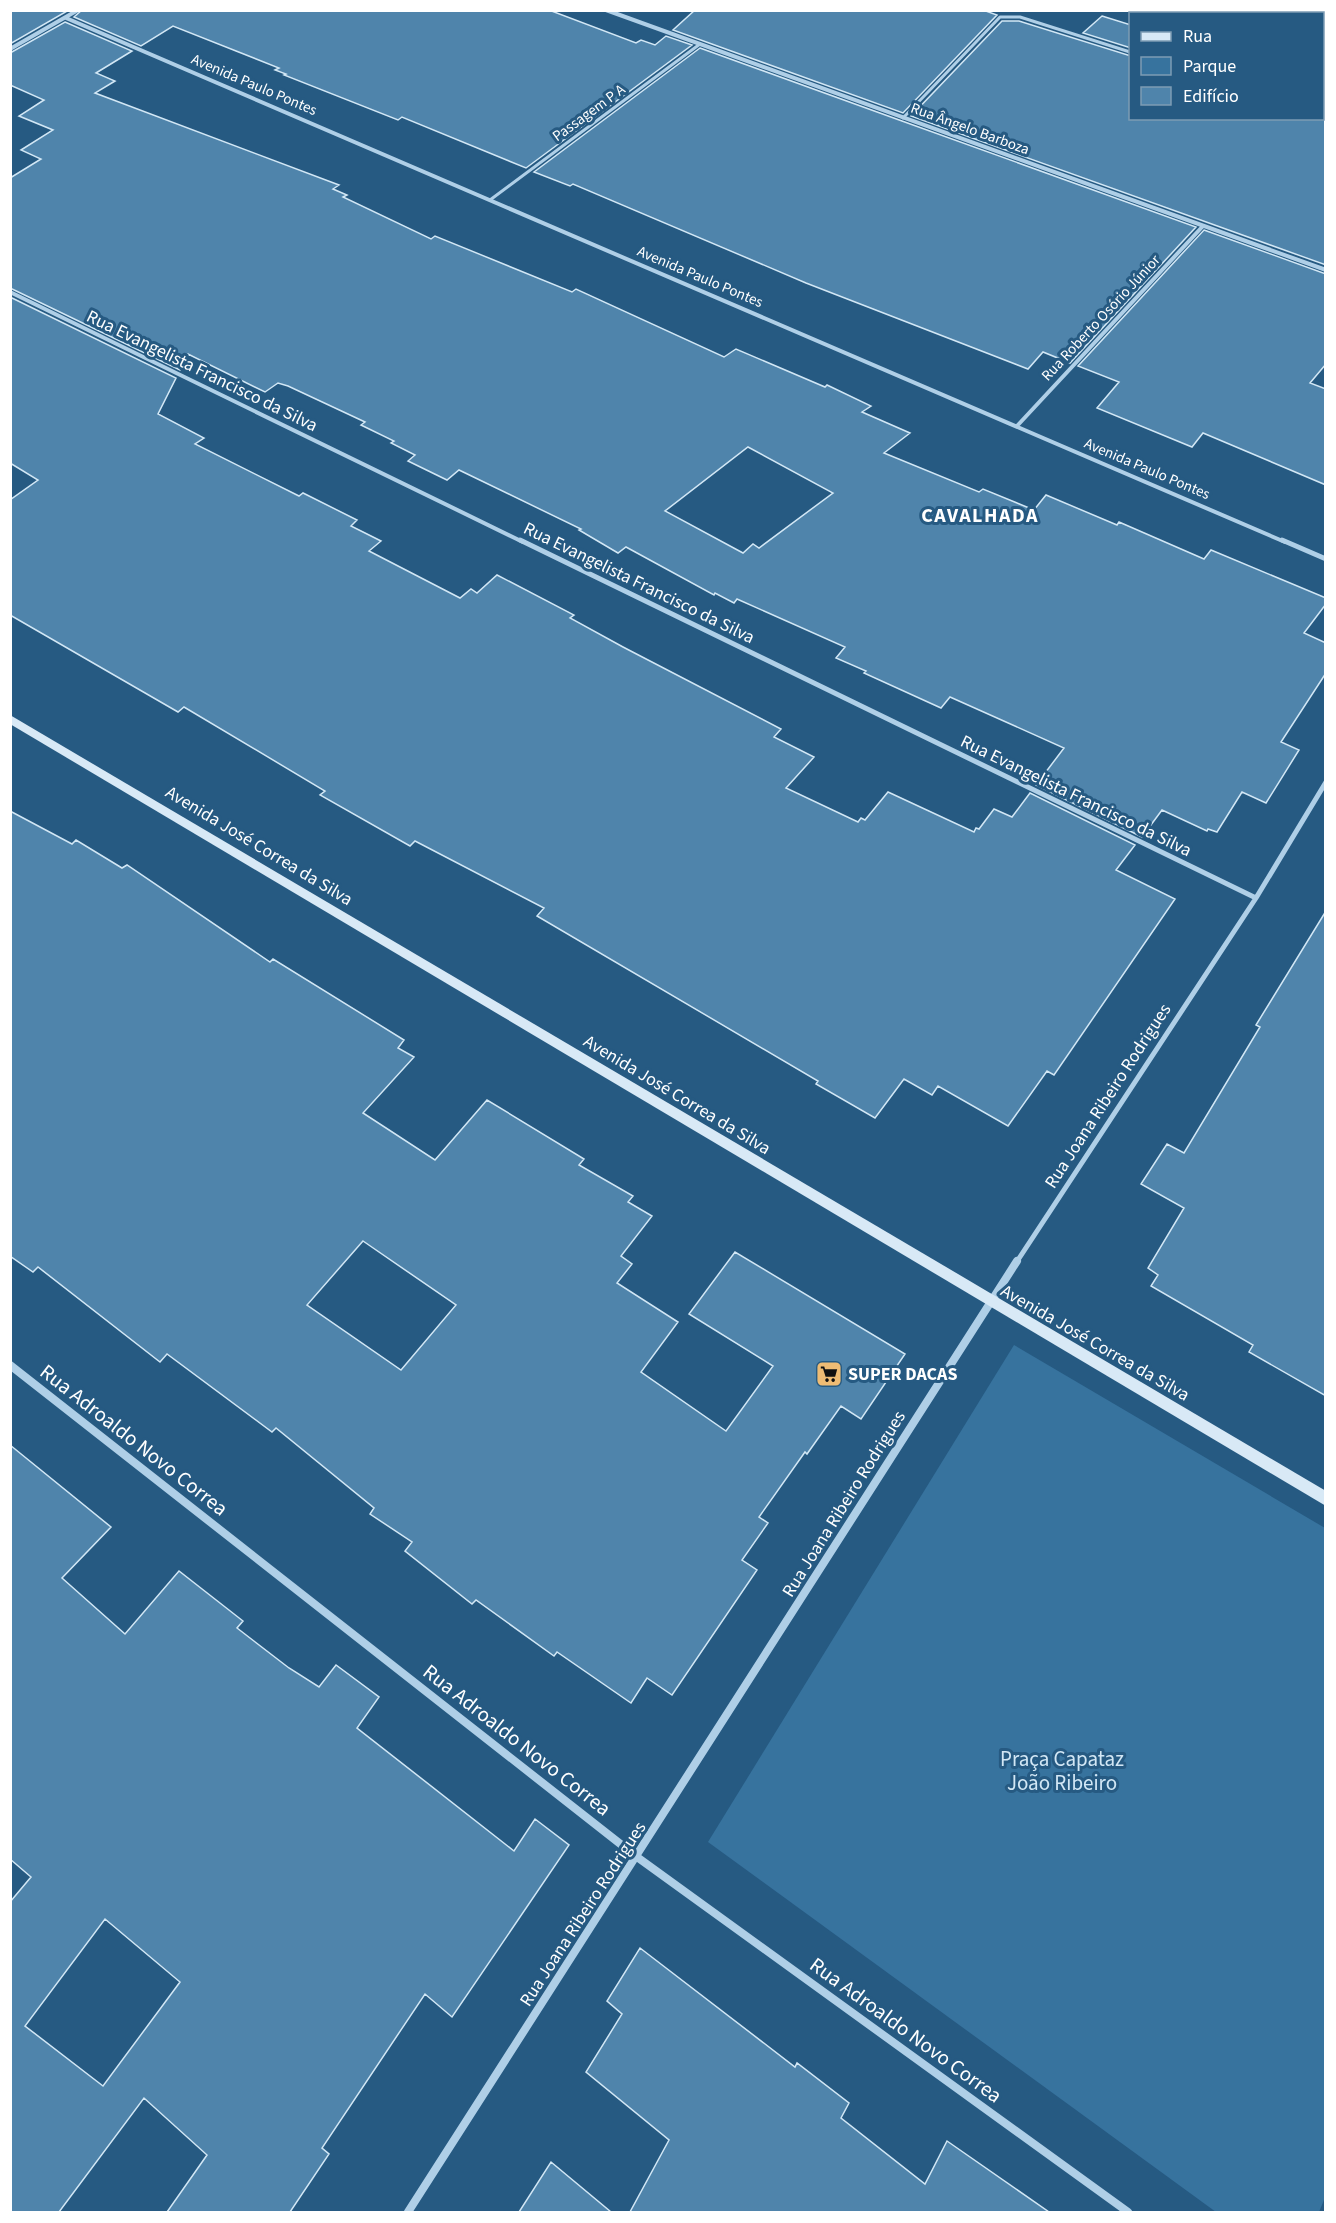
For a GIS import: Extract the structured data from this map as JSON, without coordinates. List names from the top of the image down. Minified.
{"streets":{"street":["Avenida Paulo Pontes","Rua Ângelo Barboza","Rua Roberto Osório Júnior","Rua Evangelista Francisco da Silva","Avenida José Correa da Silva","Rua Joana Ribeiro Rodrigues","Rua Adroaldo Novo Correa"],"lane":["Passagem P A"]},"crossings":[["Avenida Paulo Pontes","Passagem P A"],["Avenida Paulo Pontes","Rua Roberto Osório Júnior"],["Passagem P A","Rua Ângelo Barboza"],["Rua Ângelo Barboza","Rua Roberto Osório Júnior"],["Rua Evangelista Francisco da Silva","Rua Joana Ribeiro Rodrigues"],["Avenida José Correa da Silva","Rua Joana Ribeiro Rodrigues"],["Rua Joana Ribeiro Rodrigues","Rua Adroaldo Novo Correa"]],"districts":["CAVALHADA"],"parks":["Praça Capataz João Ribeiro"],"places":{"supermarket":["SUPER DACAS"]},"legend":["Rua","Parque","Edifício"]}
